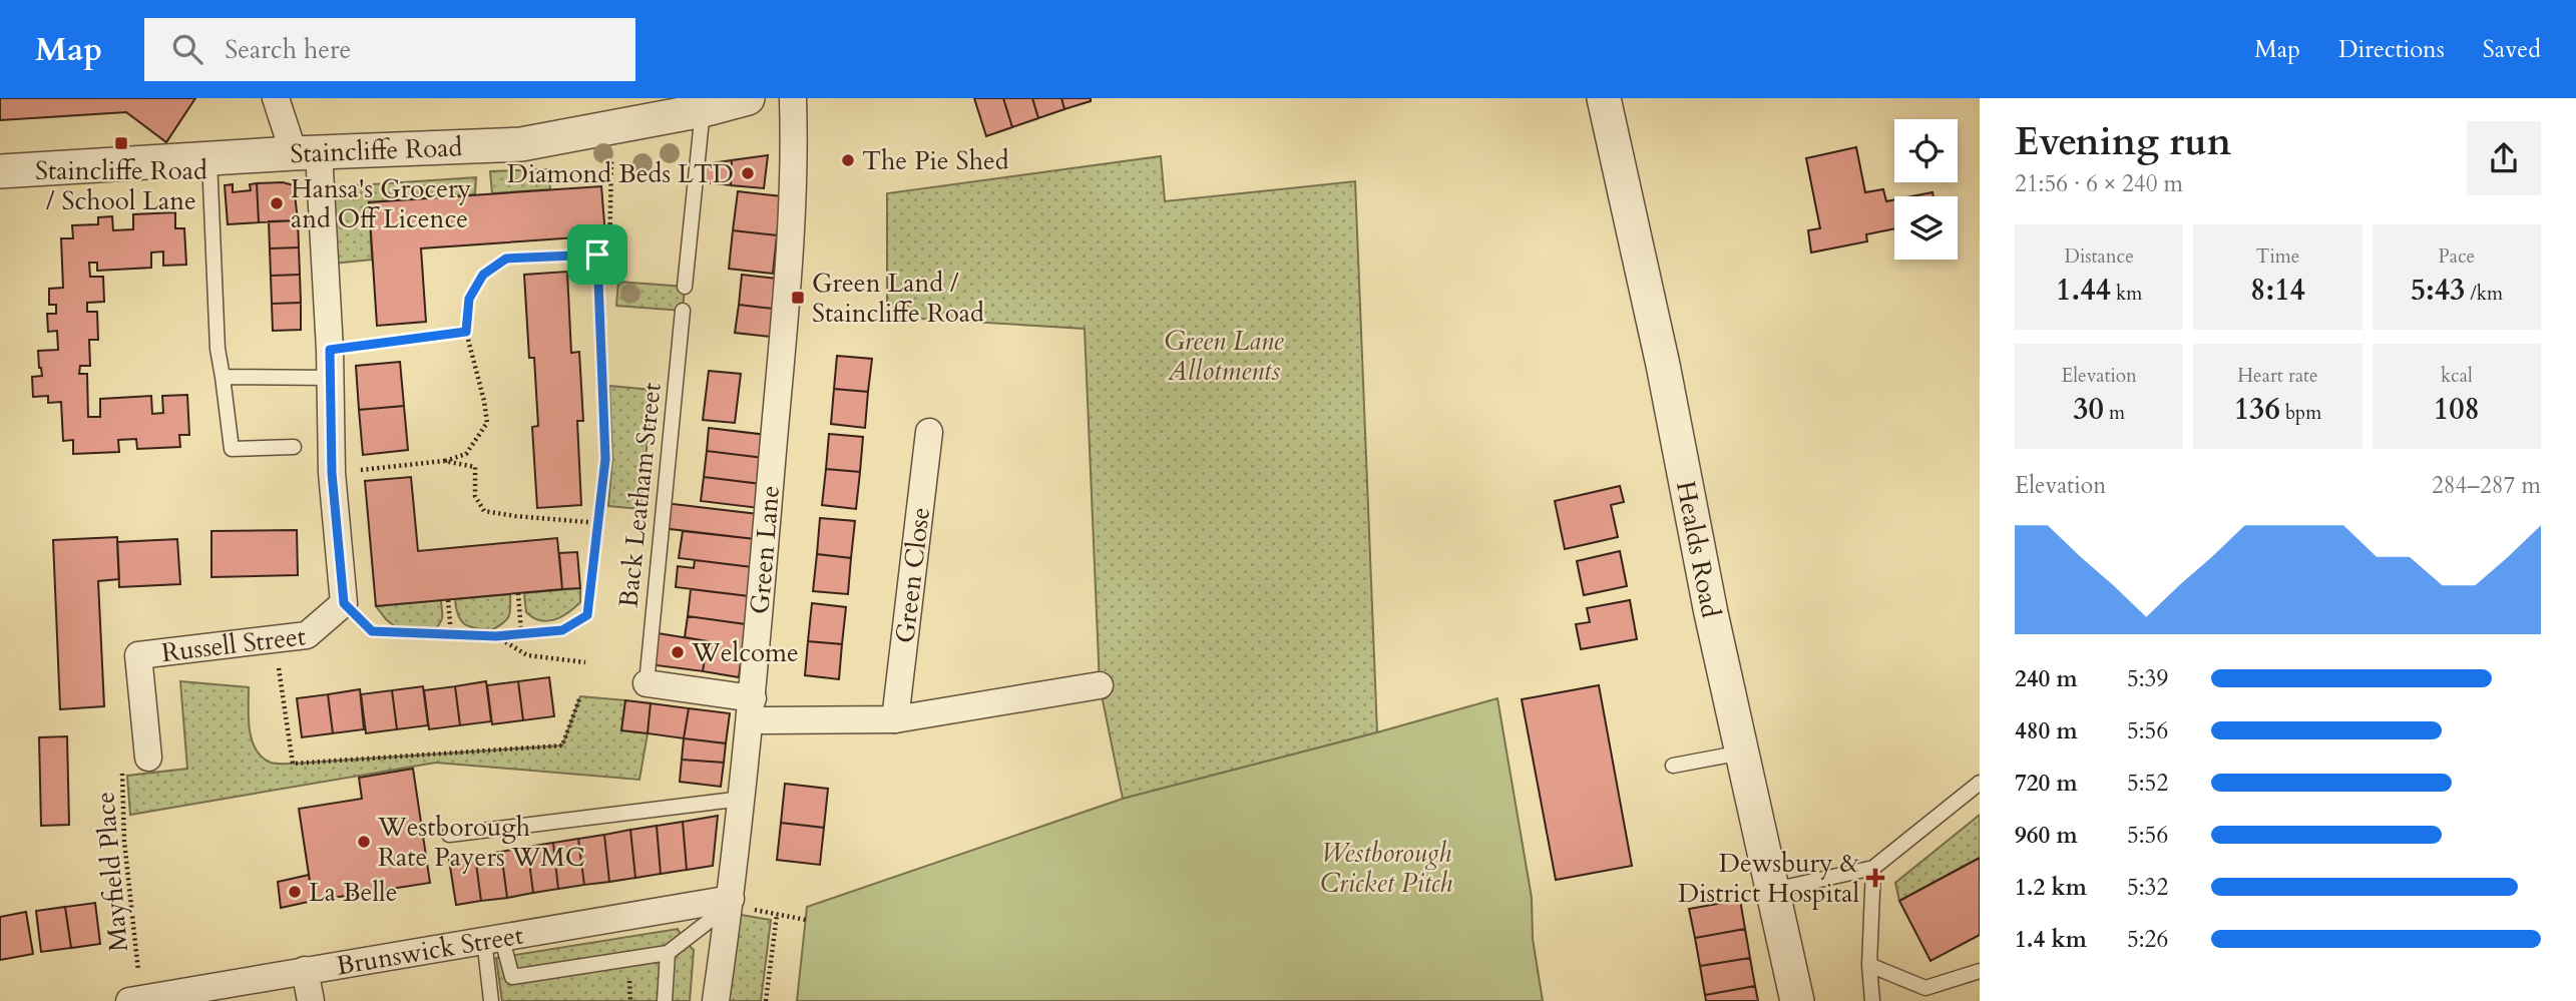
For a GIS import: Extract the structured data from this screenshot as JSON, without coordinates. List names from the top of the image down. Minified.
{"streets":{"street":["Staincliffe Road","Green Lane","Healds Road","Green Close","Russell Street","Brunswick Street"],"lane":["Back Leatham Street"],"path":["Mayfield Place"]},"crossings":[["Green Lane","Brunswick Street"],["Russell Street","Mayfield Place"],["Mayfield Place","Brunswick Street"]],"parks":["Green Lane Allotments","Westborough Cricket Pitch"],"places":{"transit":["Staincliffe Road / School Lane","Green Land / Staincliffe Road"],"other":["The Pie Shed","Diamond Beds LTD","Hansa's Grocery and Off Licence","Welcome","Westborough Rate Payers WMC","La Belle"],"health":["Dewsbury & District Hospital"]},"page":{"header":"Map","search":"Search here","nav":["Map","Directions","Saved"],"heading":["Evening run","21:56 · 6 × 240 m"],"stats":[["Distance","1.44 km"],["Time","8:14"],["Pace","5:43 /km"],["Elevation","30 m"],["Heart rate","136 bpm"],["kcal","108"]],"chart":["Elevation","284–287 m"],"list":[{"name":"240 m","note":"5:39"},{"name":"480 m","note":"5:56"},{"name":"720 m","note":"5:52"},{"name":"960 m","note":"5:56"},{"name":"1.2 km","note":"5:32"},{"name":"1.4 km","note":"5:26"}]}}
